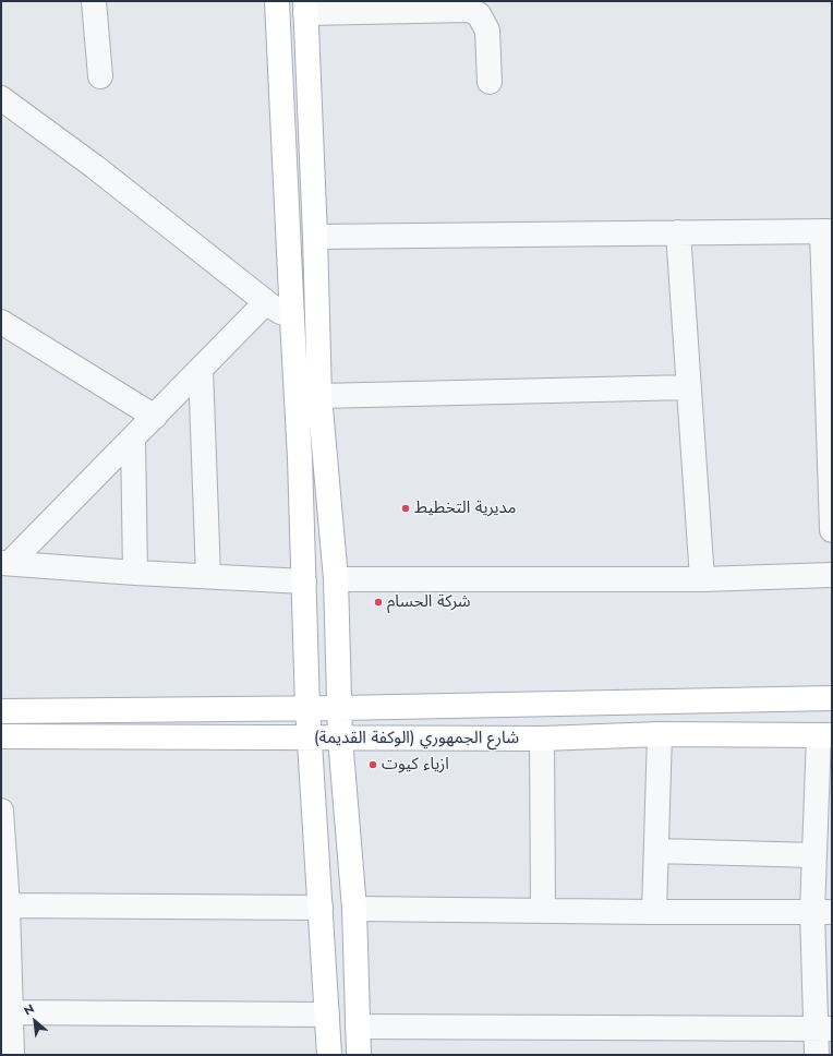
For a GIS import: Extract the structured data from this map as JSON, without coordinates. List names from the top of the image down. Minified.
{"streets":{"main road":["شارع الجمهوري (الوكفة القديمة)"]},"places":["مديرية التخطيط","شركة الحسام","ازياء كيوت"],"north":"top left"}
